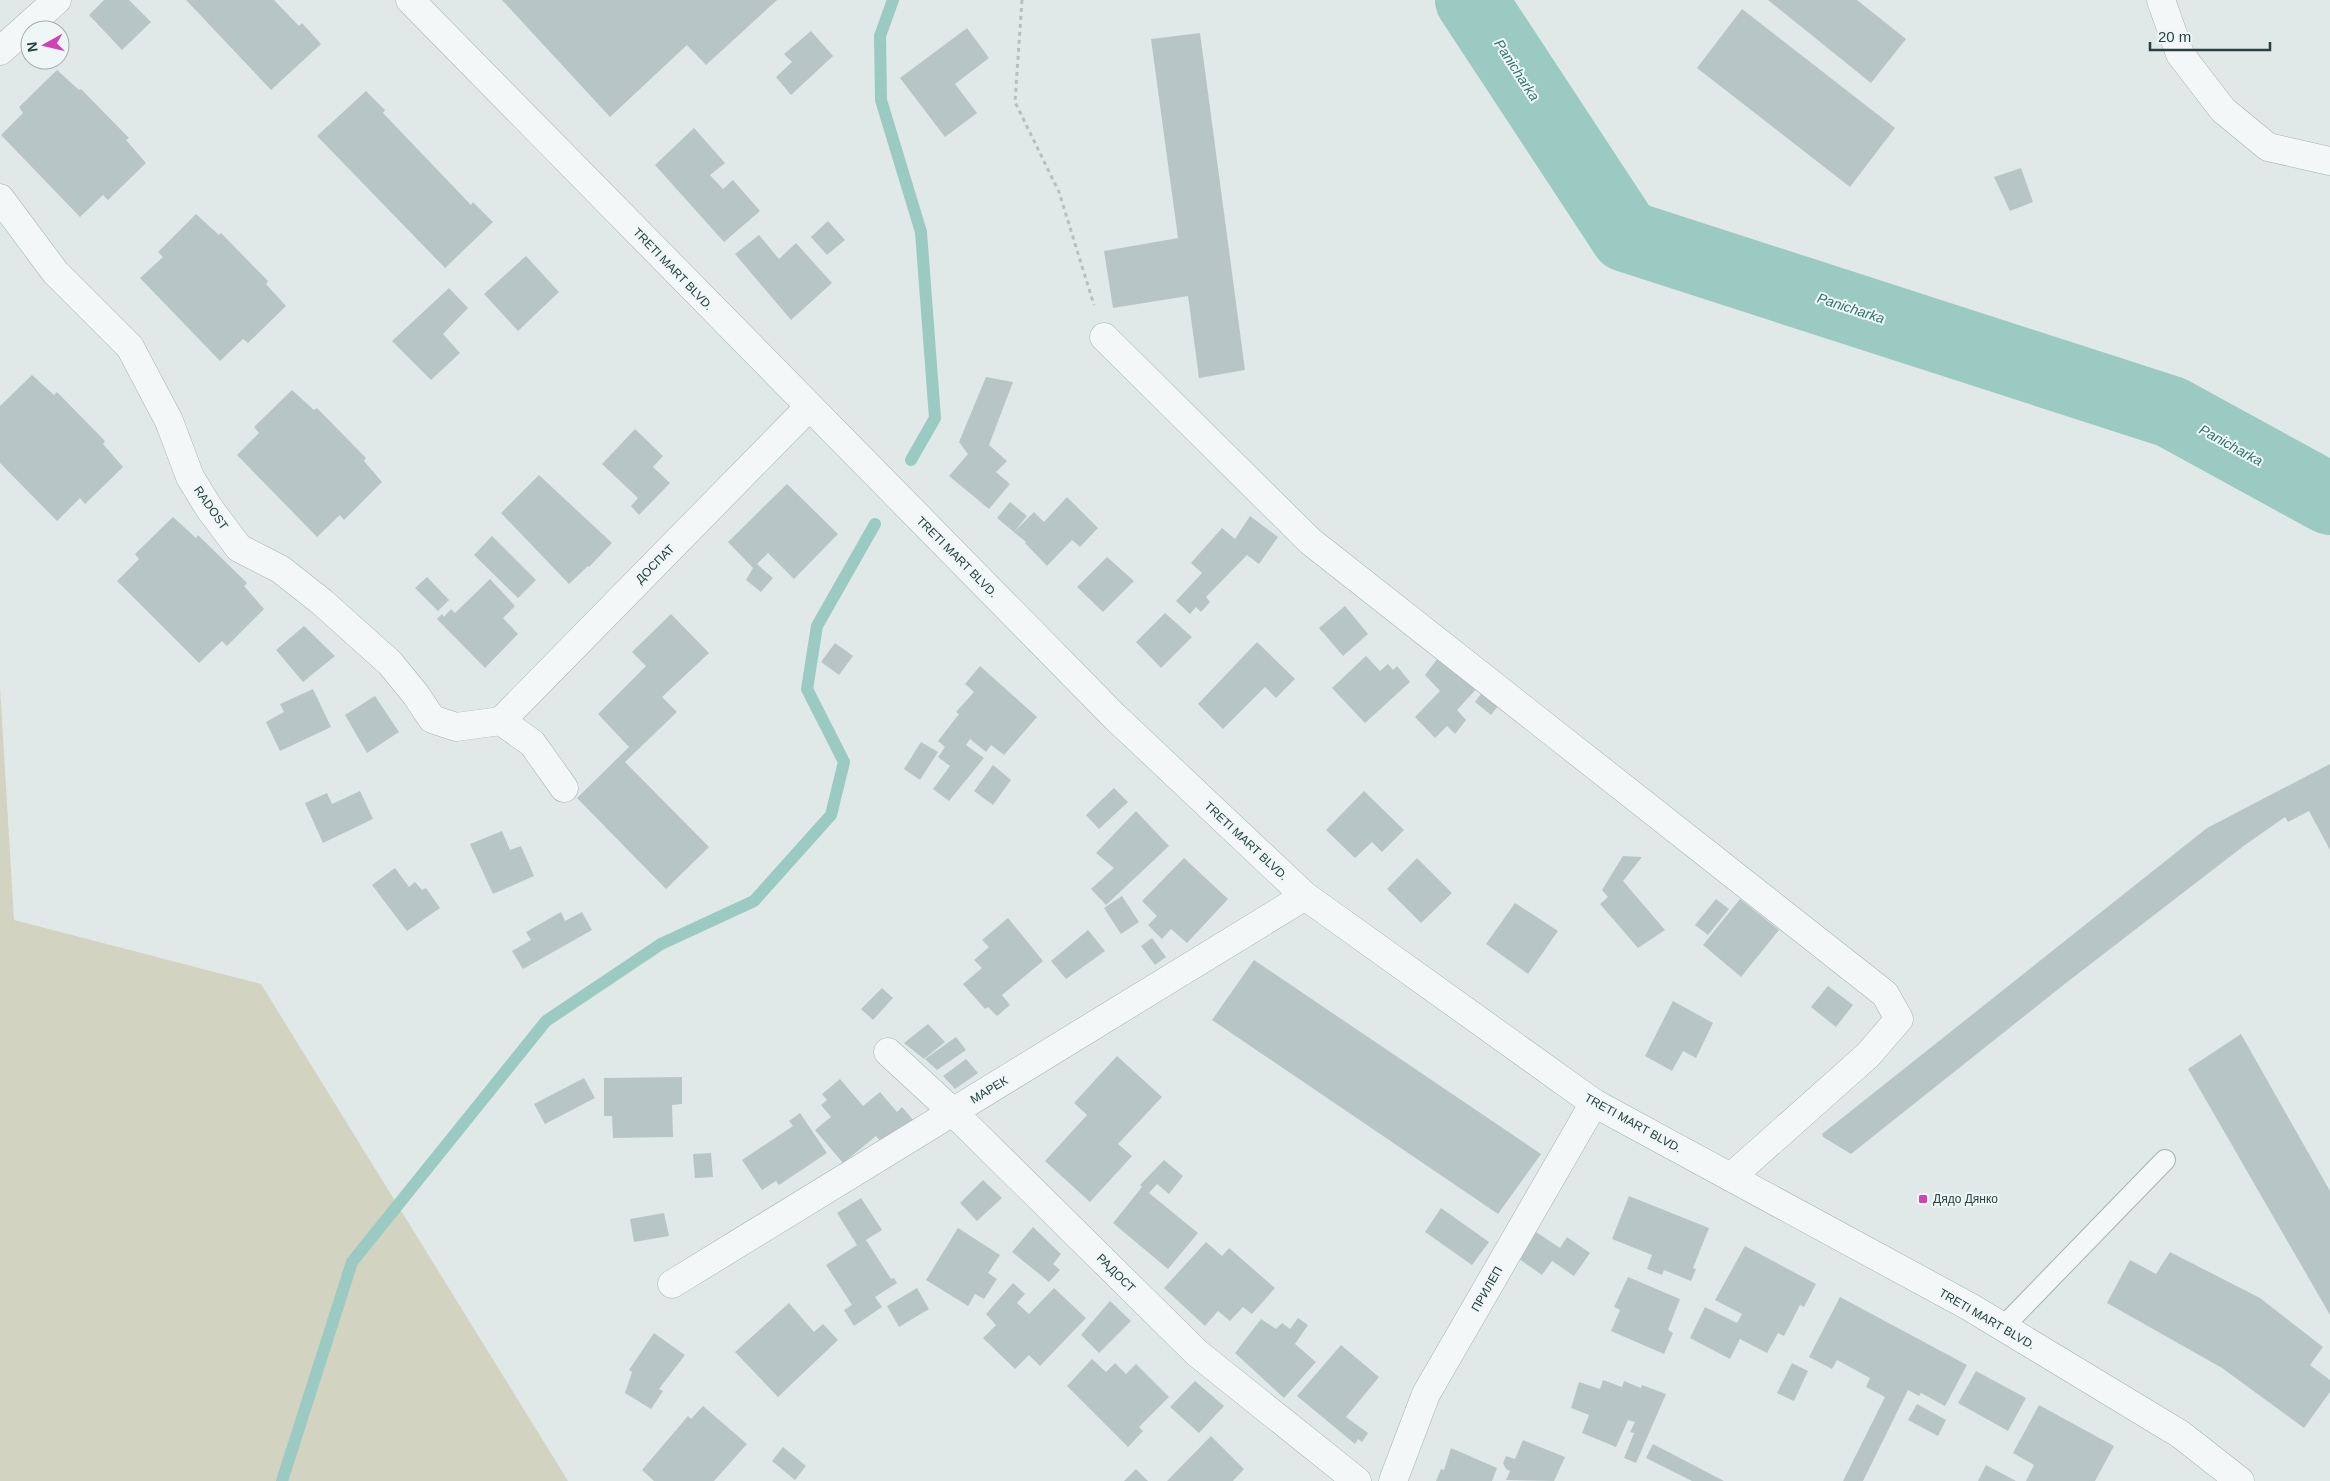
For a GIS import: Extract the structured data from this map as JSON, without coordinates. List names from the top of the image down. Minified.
{"streets":{"street":["TRETI MART BLVD.","RADOST","ДОСПАТ","МАРЕК","РАДОСТ","ПРИЛЕП"]},"crossings":[["TRETI MART BLVD.","ДОСПАТ"],["TRETI MART BLVD.","МАРЕК"],["TRETI MART BLVD.","ПРИЛЕП"],["RADOST","ДОСПАТ"],["МАРЕК","РАДОСТ"]],"water":["Panicharka"],"places":{"transit":["Дядо Дянко"]},"scale_bar":"20 m","north":"left"}
